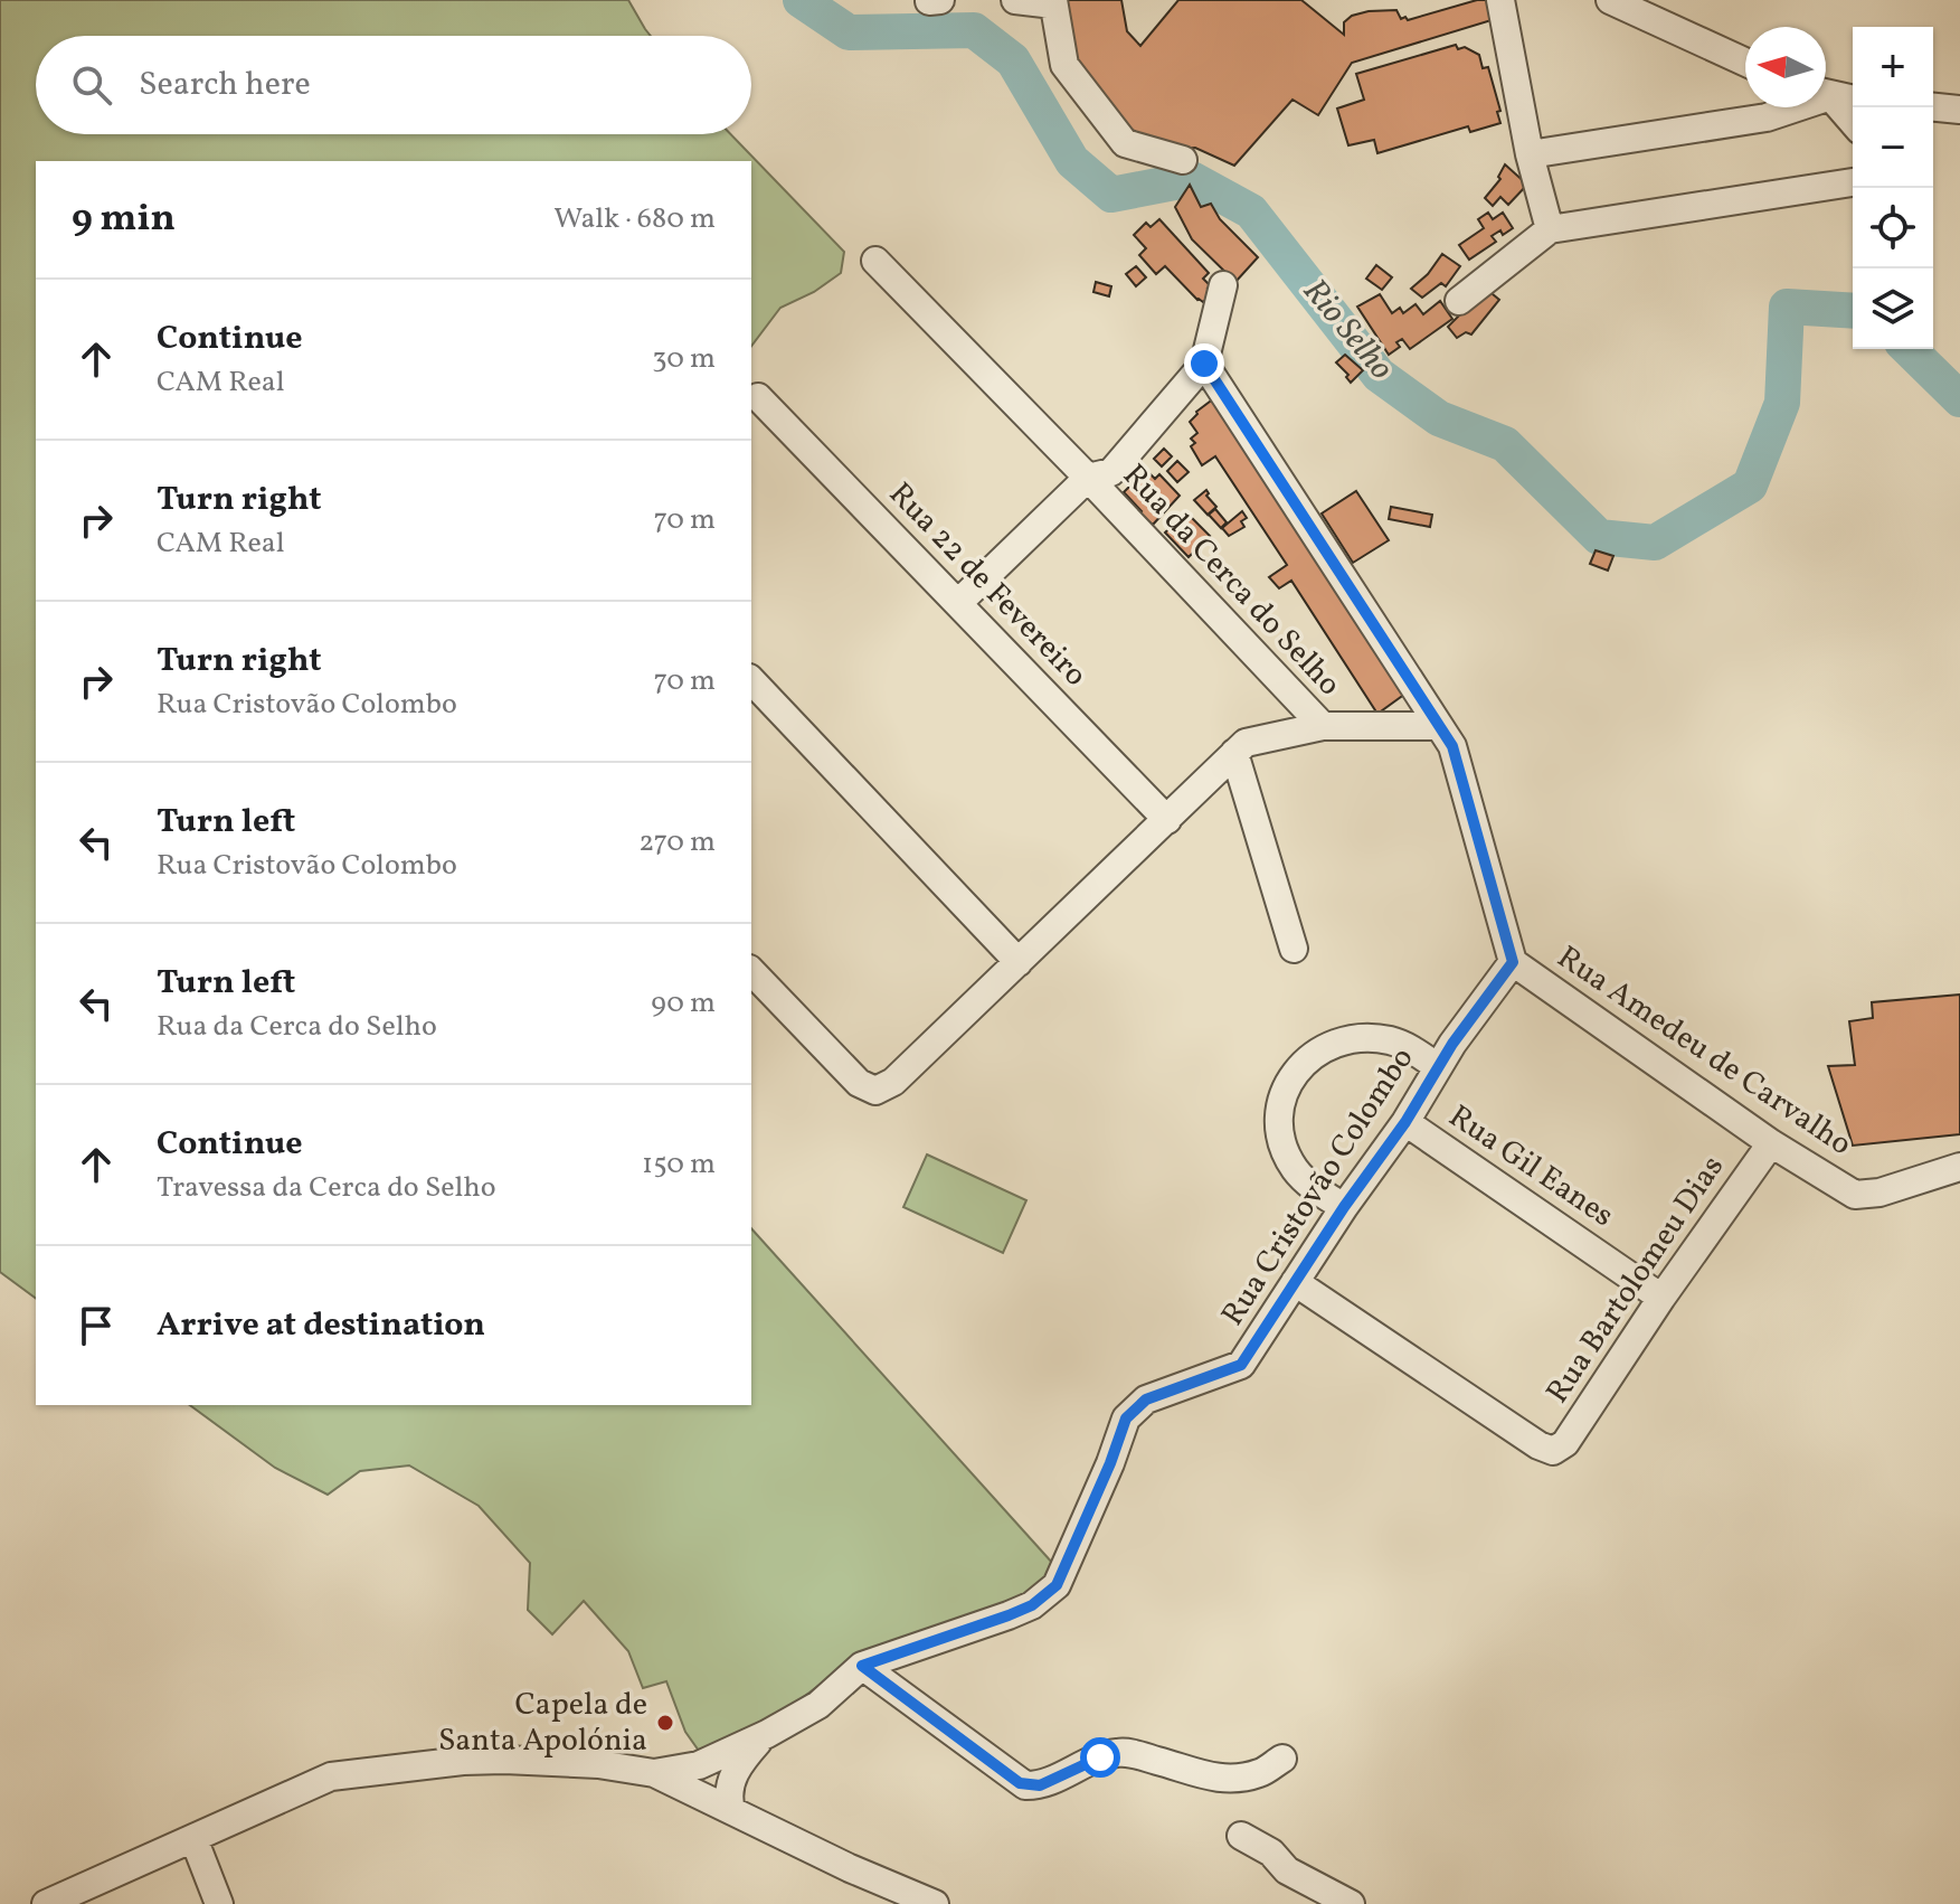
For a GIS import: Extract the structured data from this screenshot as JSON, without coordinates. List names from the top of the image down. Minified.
{"streets":{"street":["Rua da Cerca do Selho","Rua 22 de Fevereiro","Rua Amedeu de Carvalho","Rua Gil Eanes","Rua Cristovão Colombo","Rua Bartolomeu Dias"]},"crossings":[["Rua Amedeu de Carvalho","Rua Cristovão Colombo"],["Rua Amedeu de Carvalho","Rua Bartolomeu Dias"],["Rua Gil Eanes","Rua Cristovão Colombo"],["Rua Gil Eanes","Rua Bartolomeu Dias"],["Rua Cristovão Colombo","Rua Bartolomeu Dias"]],"water":["Rio Selho"],"places":["Capela de Santa Apolónia"],"north":"left","page":{"map_buttons":["+","−"],"search":"Search here","heading":["9 min","Walk · 680 m"],"list":[["Continue","CAM Real","30 m"],["Turn right","CAM Real","70 m"],["Turn right","Rua Cristovão Colombo","70 m"],["Turn left","Rua Cristovão Colombo","270 m"],["Turn left","Rua da Cerca do Selho","90 m"],["Continue","Travessa da Cerca do Selho","150 m"],"Arrive at destination"]}}
